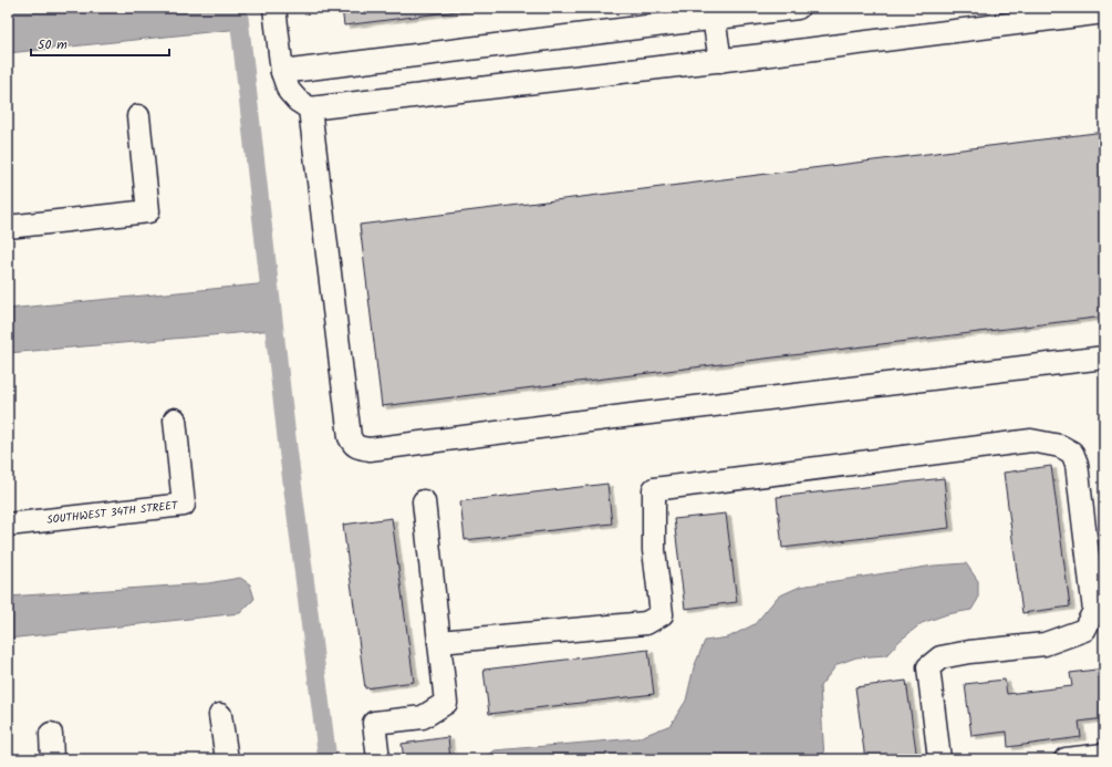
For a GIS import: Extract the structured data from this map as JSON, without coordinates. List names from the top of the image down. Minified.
{"streets":{"street":["SOUTHWEST 34TH STREET"]},"scale_bar":"50 m"}
